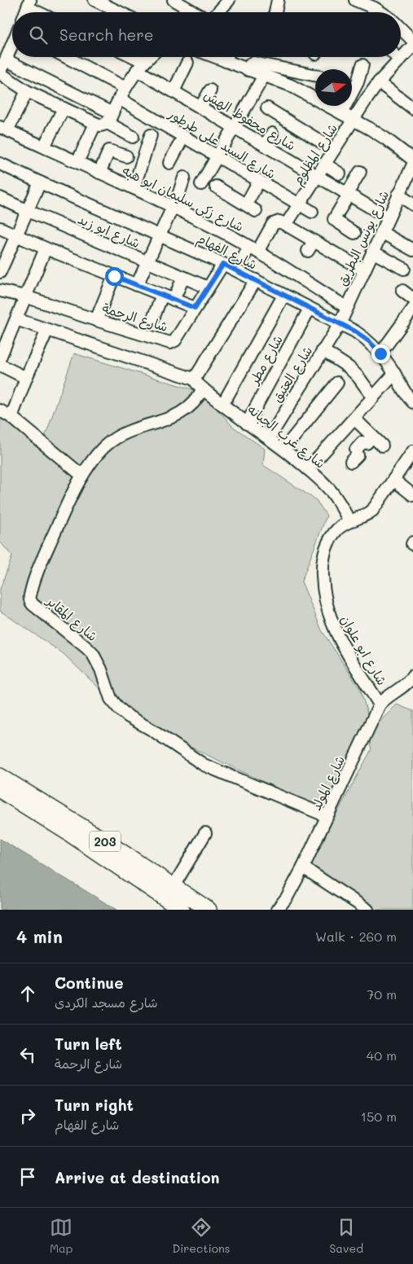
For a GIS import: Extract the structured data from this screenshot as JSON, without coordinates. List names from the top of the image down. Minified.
{"streets":{"main road":["203"],"street":["شارع محفوظ الهش","شارع السيد على طرطور","شارع المظلوم","شارع زكى سليمان ابو هبه","شارع ابو زيد","شارع يونس البطريق","شارع الفهام","شارع الرحمة","شارع مطر","شارع العتيق","شارع غرب الجبانه","شارع المقابر","شارع ابو علوان","شارع المولد"]},"crossings":[["شارع محفوظ الهش","شارع المظلوم"],["شارع محفوظ الهش","شارع يونس البطريق"],["شارع السيد على طرطور","شارع المظلوم"],["شارع زكى سليمان ابو هبه","شارع يونس البطريق"],["شارع ابو زيد","شارع الرحمة"],["شارع يونس البطريق","شارع الفهام"],["شارع يونس البطريق","شارع العتيق"],["شارع الفهام","شارع الرحمة"],["شارع الفهام","شارع مطر"],["شارع الفهام","شارع العتيق"],["شارع الفهام","شارع المقابر"],["شارع مطر","شارع غرب الجبانه"],["شارع العتيق","شارع غرب الجبانه"],["شارع غرب الجبانه","شارع المقابر"],["شارع غرب الجبانه","شارع ابو علوان"],["شارع المقابر","شارع المولد"],["شارع ابو علوان","شارع المولد"]],"north":"right","page":{"search":"Search here","heading":["4 min","Walk · 260 m"],"list":[["Continue","شارع مسجد الكردى","70 m"],["Turn left","شارع الرحمة","40 m"],["Turn right","شارع الفهام","150 m"],"Arrive at destination"],"nav":["Map","Directions","Saved"]}}
